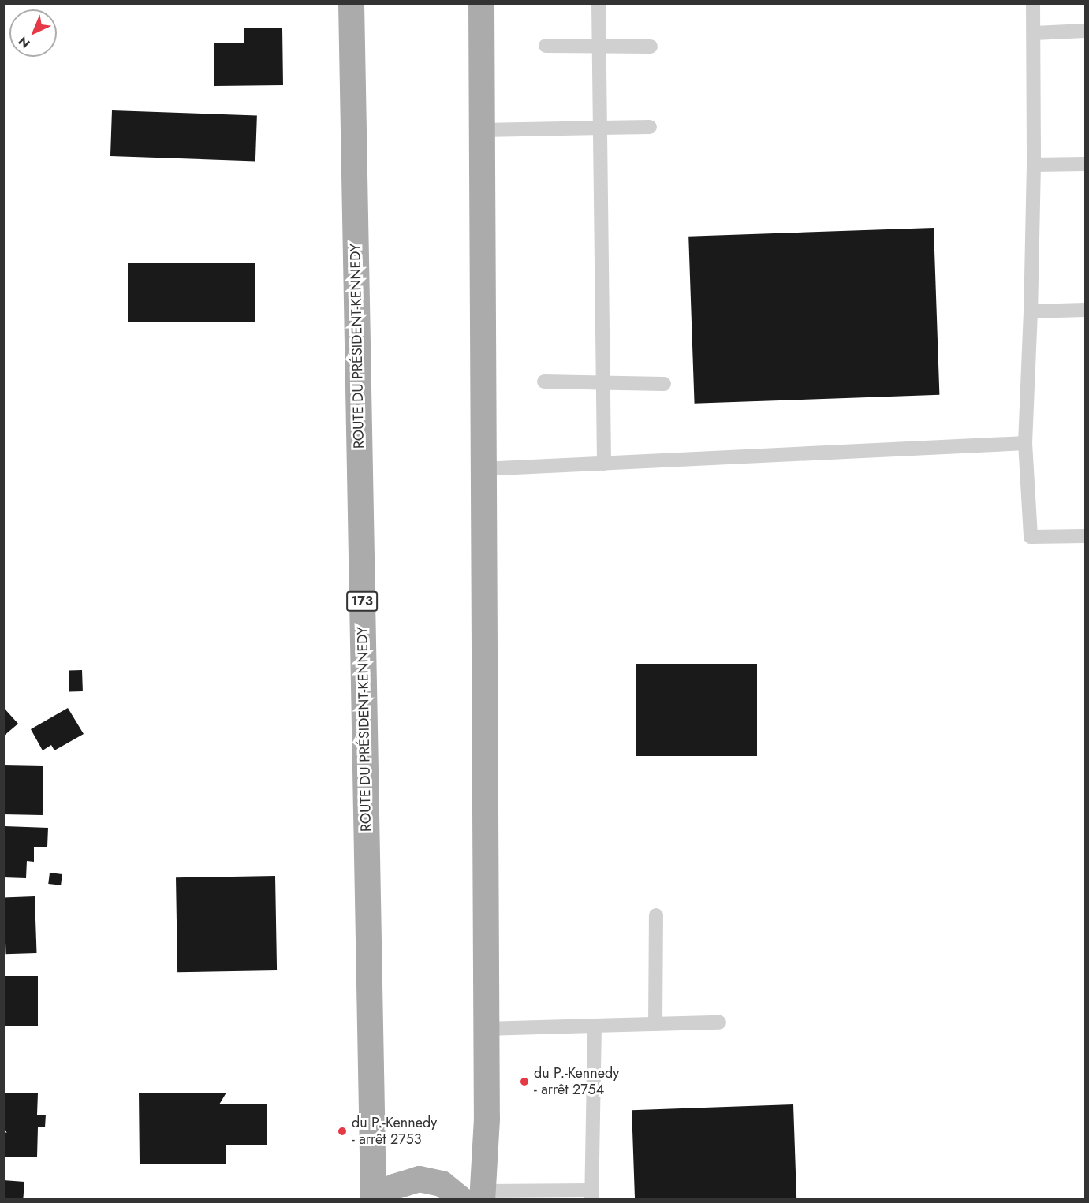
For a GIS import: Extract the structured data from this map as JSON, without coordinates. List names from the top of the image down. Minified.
{"streets":{"main road":["ROUTE DU PRÉSIDENT-KENNEDY","173"]},"places":["du P.-Kennedy - arrêt 2754","du P.-Kennedy - arrêt 2753"],"north":"bottom left"}
